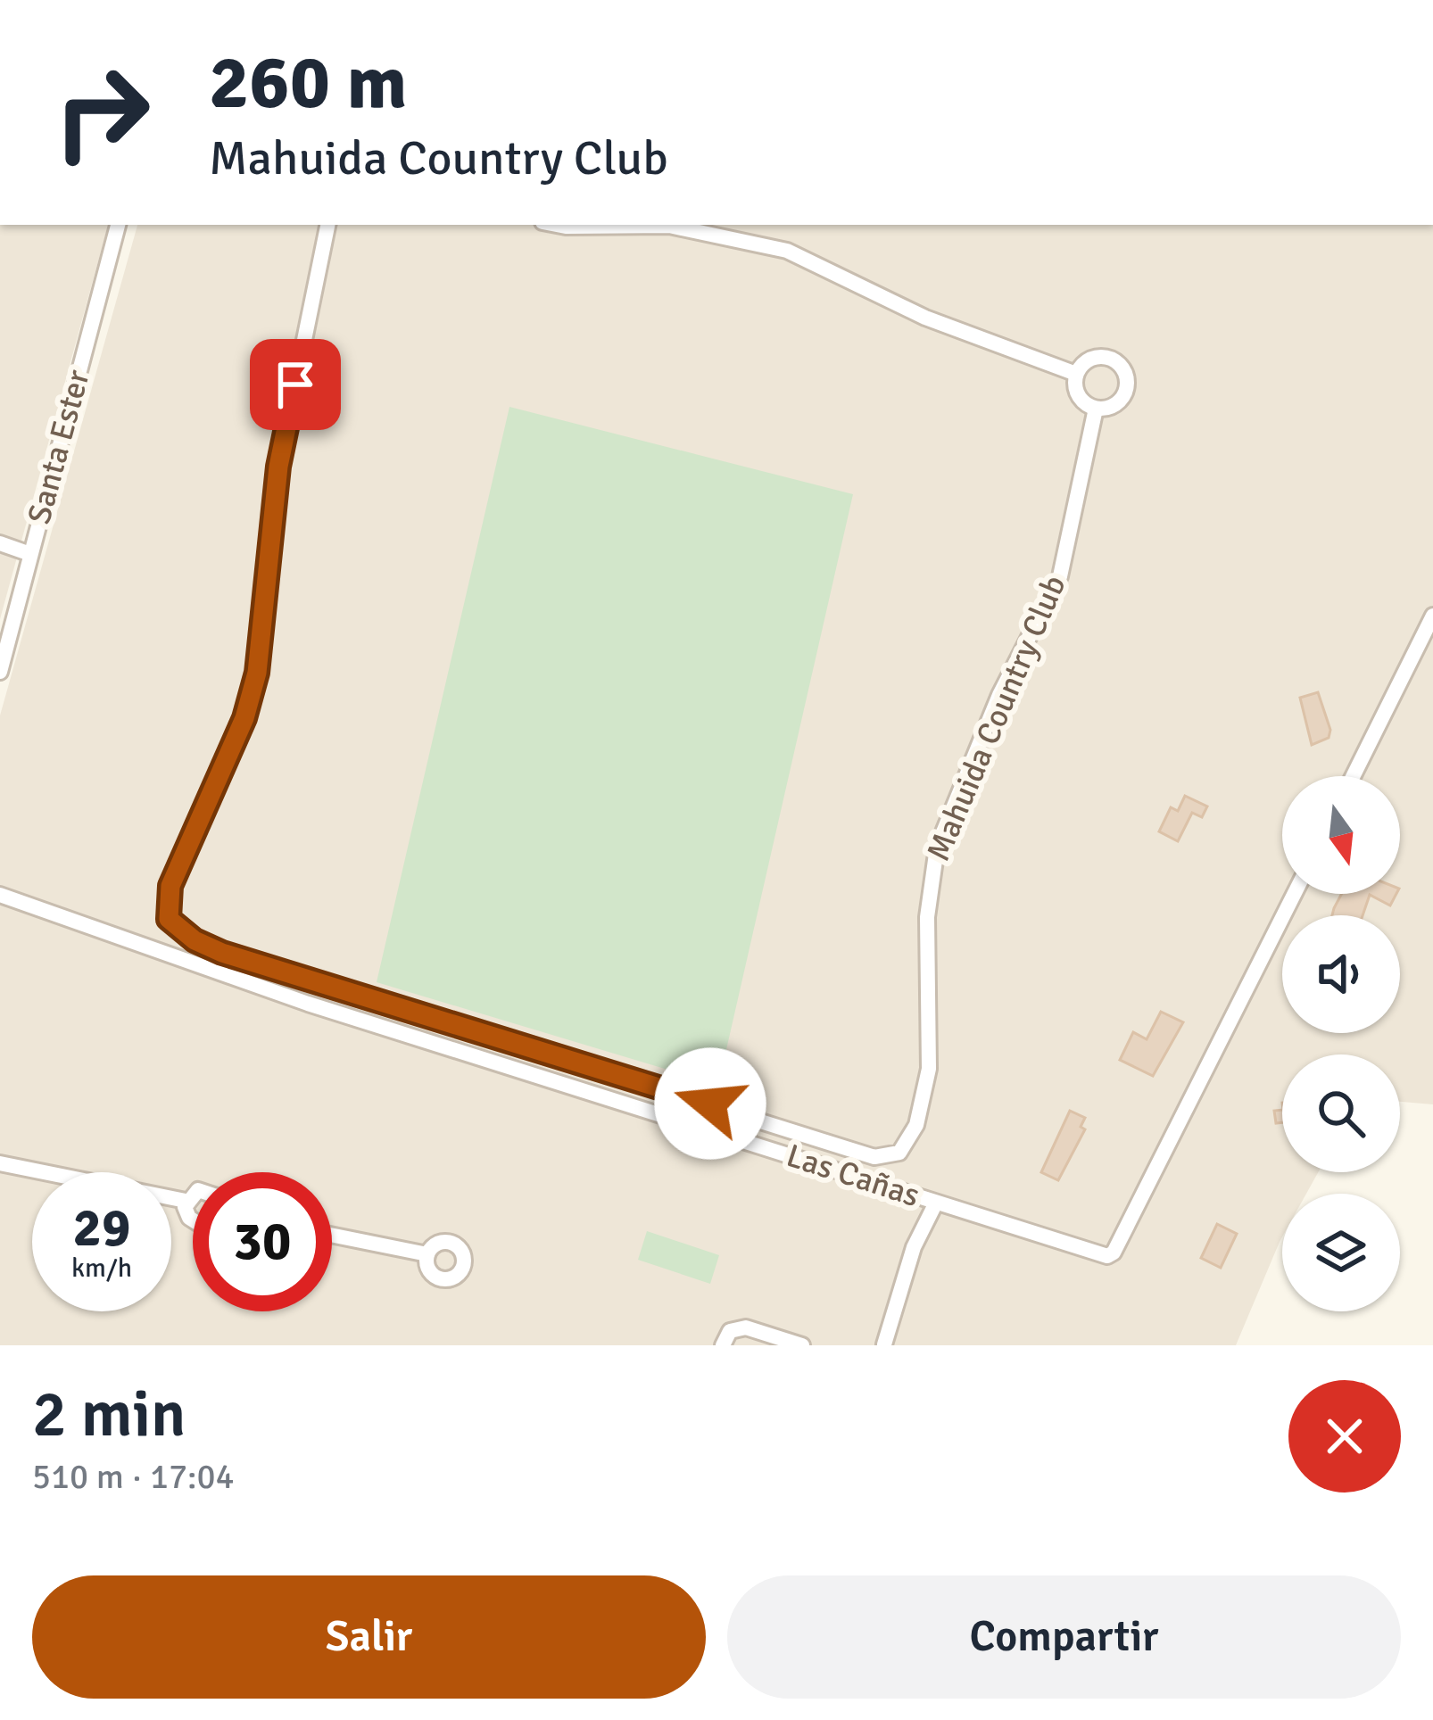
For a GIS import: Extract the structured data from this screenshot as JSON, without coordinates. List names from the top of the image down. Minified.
{"streets":{"street":["Santa Ester","Mahuida Country Club","Las Cañas"]},"north":"bottom","page":{"turn":["260 m","Mahuida Country Club"],"speed":"29 km/h","limit":"30","heading":["2 min","510 m · 17:04"],"buttons":["Salir","Compartir"]}}
